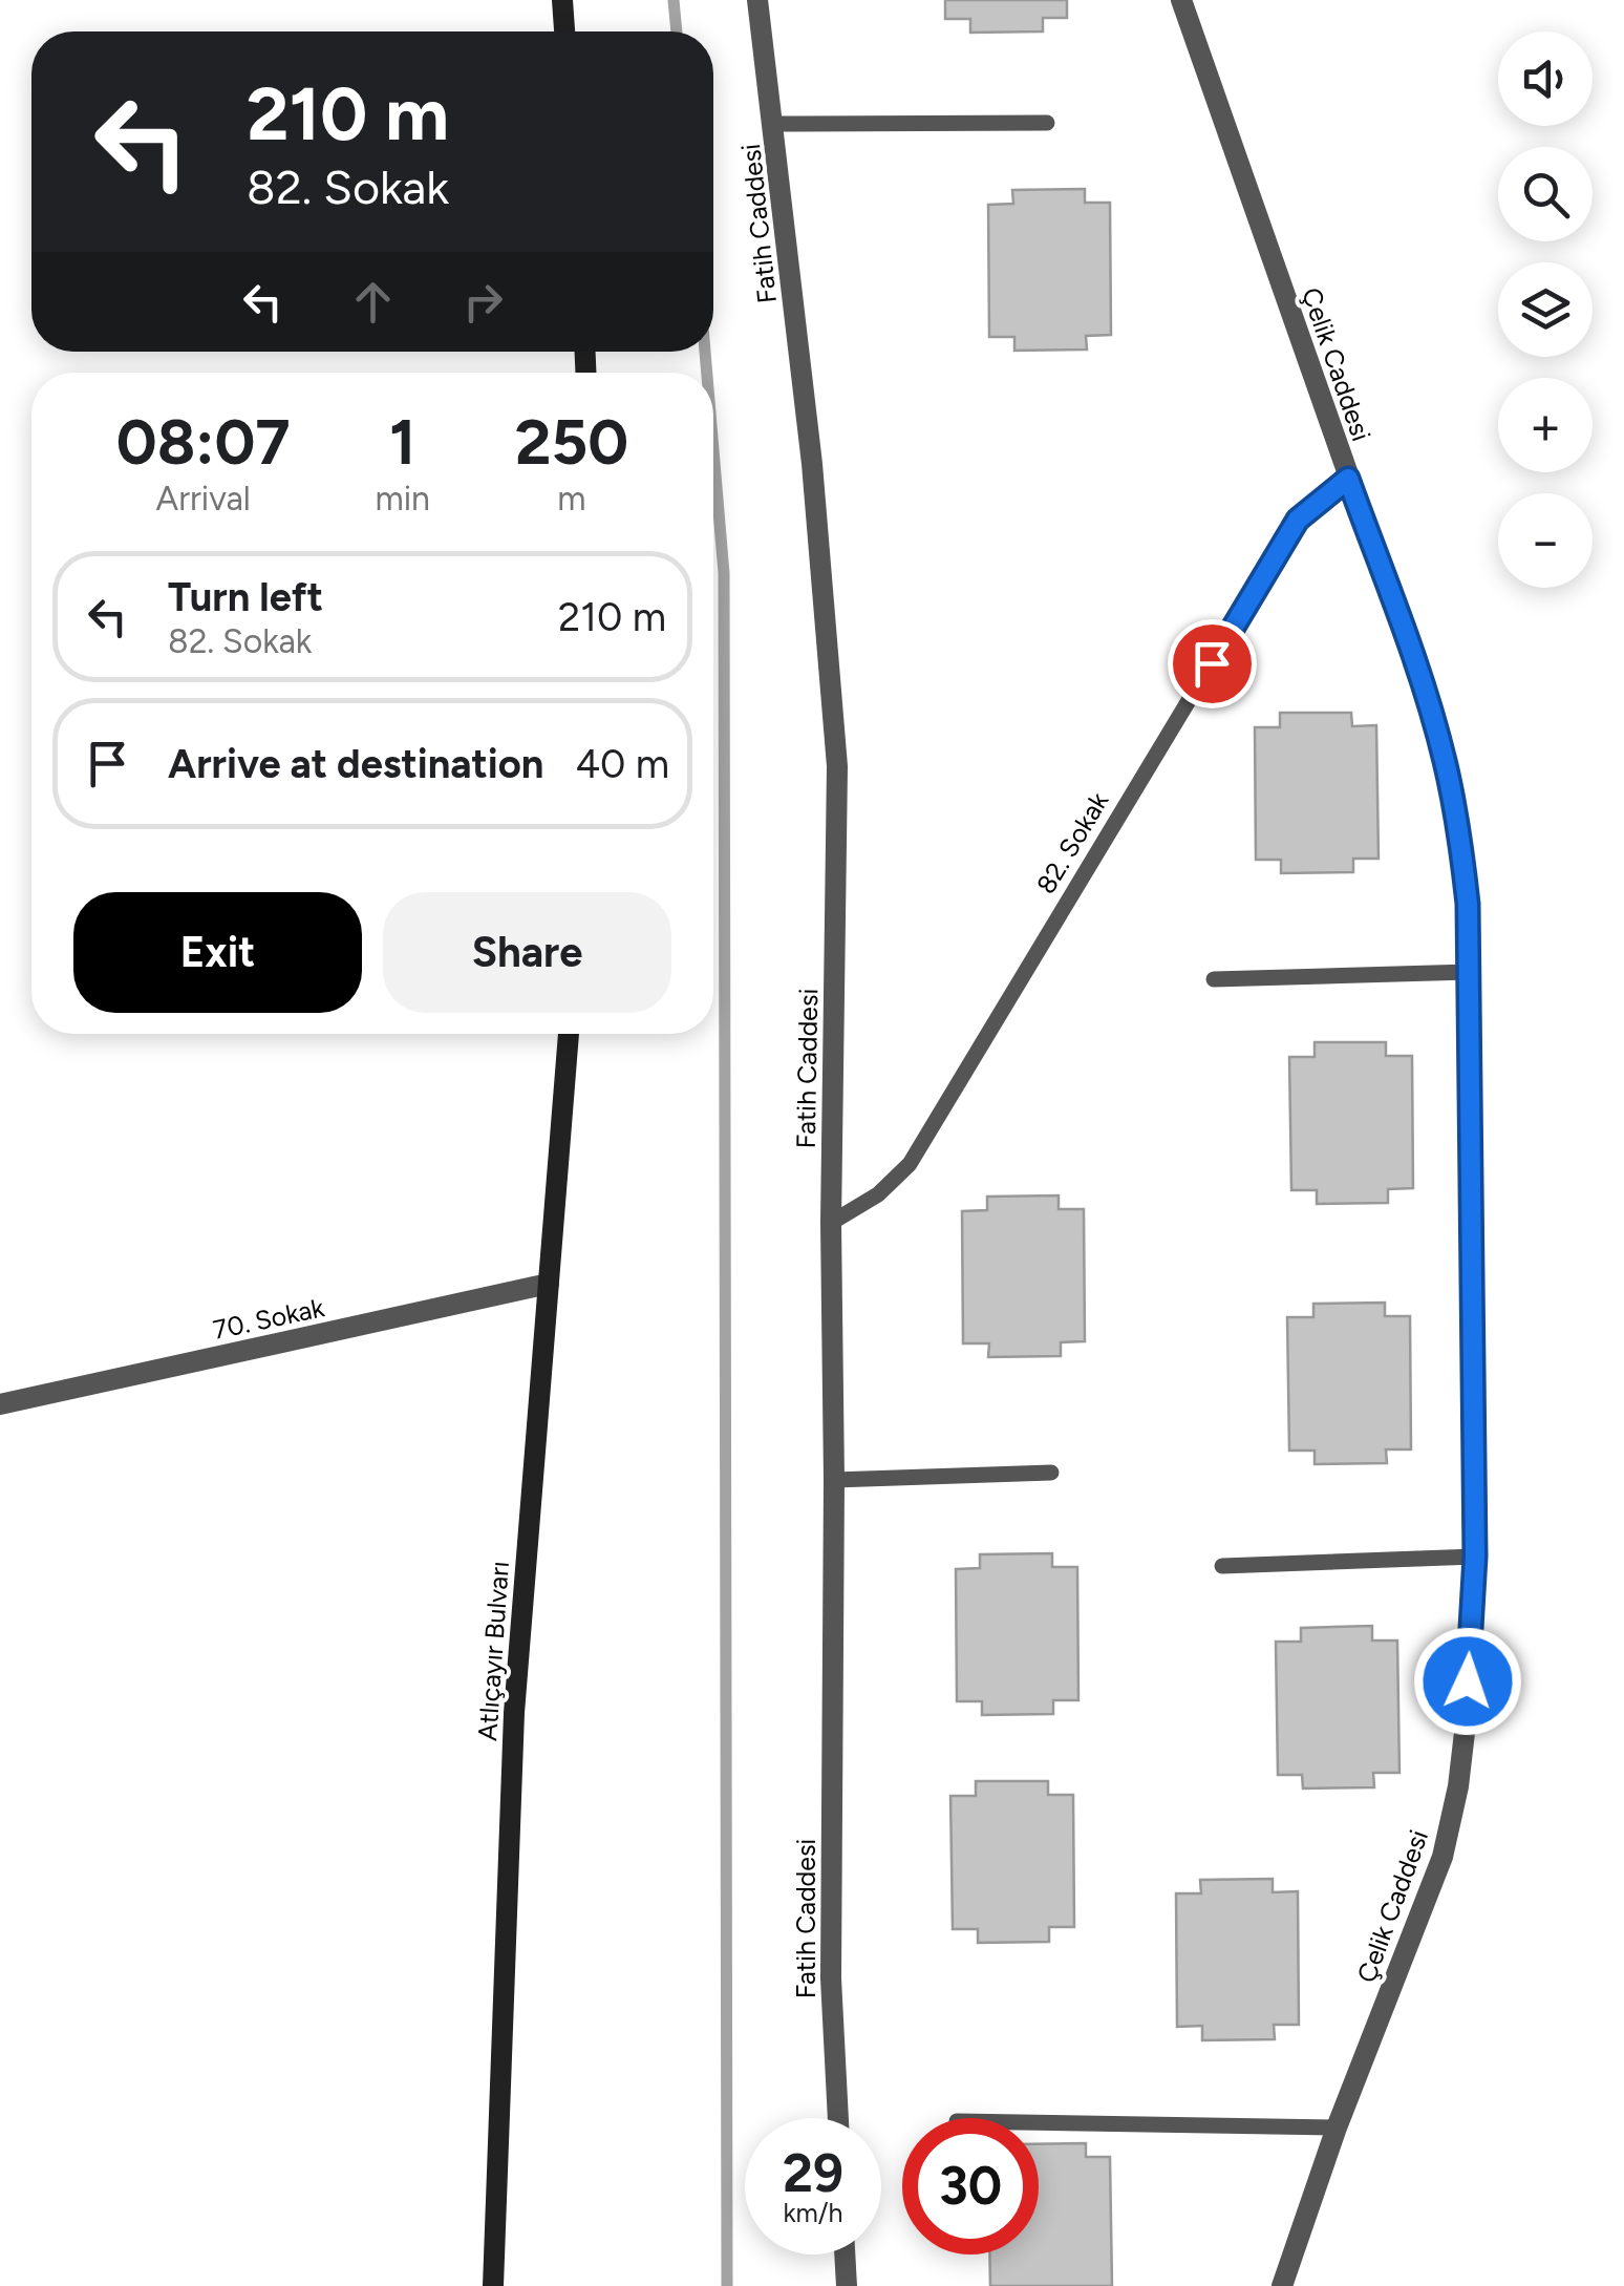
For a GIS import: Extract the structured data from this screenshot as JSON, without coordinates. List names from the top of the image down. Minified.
{"streets":{"main road":["Atlıçayır Bulvarı"],"street":["Fatih Caddesi","Çelik Caddesi","70. Sokak"],"lane":["82. Sokak"]},"crossings":[["Fatih Caddesi","82. Sokak"],["Çelik Caddesi","82. Sokak"],["70. Sokak","Atlıçayır Bulvarı"]],"page":{"map_buttons":["+","−"],"turn":["210 m","82. Sokak"],"eta":["08:07","Arrival","1","min","250","m"],"list":[{"name":"Turn left","note":"82. Sokak","value":"210 m"},{"name":"Arrive at destination","value":"40 m"}],"buttons":["Exit","Share"],"speed":"29 km/h","limit":"30"}}
